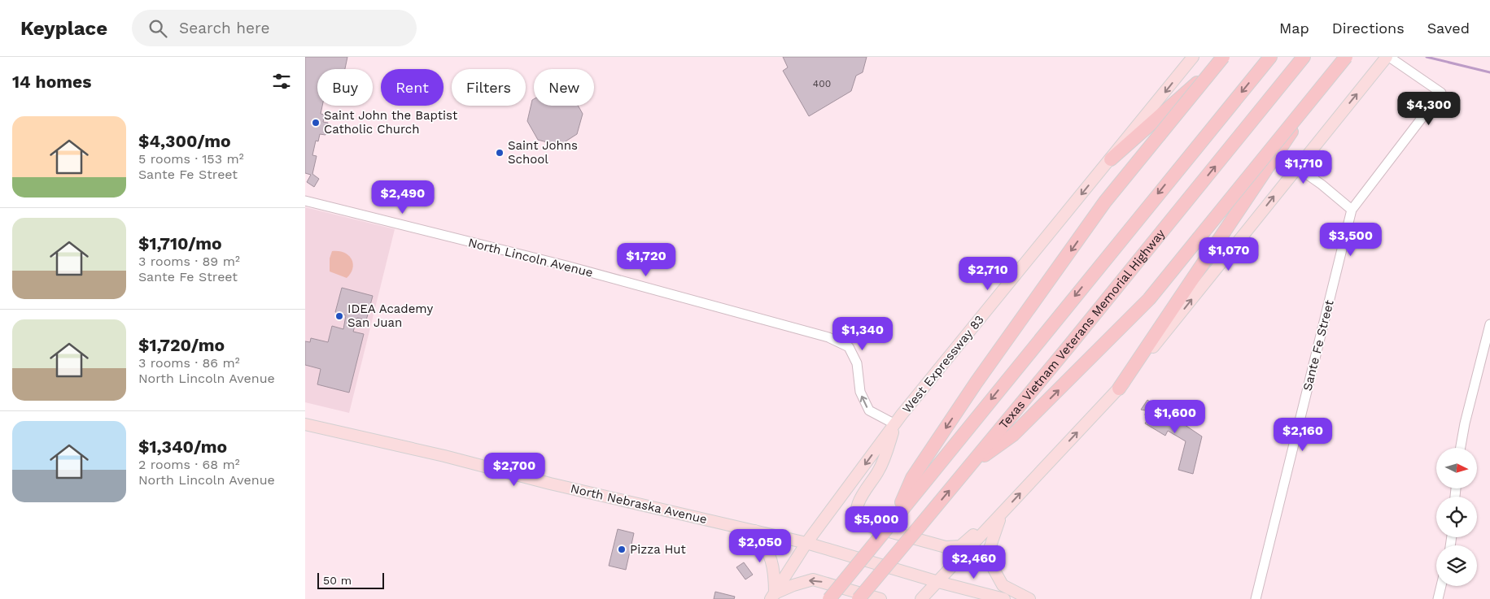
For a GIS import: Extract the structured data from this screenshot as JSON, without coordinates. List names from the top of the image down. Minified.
{"streets":{"highway":["Texas Vietnam Veterans Memorial Highway"],"main road":["West Expressway 83","North Nebraska Avenue"],"street":["North Lincoln Avenue","Sante Fe Street"]},"crossings":[["North Lincoln Avenue","West Expressway 83"],["West Expressway 83","North Nebraska Avenue"]],"one_way":["North Lincoln Avenue","West Expressway 83"],"places":["Saint John the Baptist Catholic Church","Saint Johns School","IDEA Academy San Juan","Pizza Hut"],"house_numbers":["400"],"scale_bar":"50 m","north":"right","page":{"header":"Keyplace","search":"Search here","nav":["Map","Directions","Saved"],"heading":"14 homes","chip":["Buy","Rent","Filters","New"],"price":["$4,300","$1,710","$2,490","$3,500","$1,070","$1,720","$2,710","$1,340","$1,600","$2,160","$2,700","$5,000","$2,050","$2,460"],"list":[{"name":"$4,300/mo","note":"5 rooms · 153 m² · Sante Fe Street"},{"name":"$1,710/mo","note":"3 rooms · 89 m² · Sante Fe Street"},{"name":"$1,720/mo","note":"3 rooms · 86 m² · North Lincoln Avenue"},{"name":"$1,340/mo","note":"2 rooms · 68 m² · North Lincoln Avenue"}],"scale":"50 m"}}
